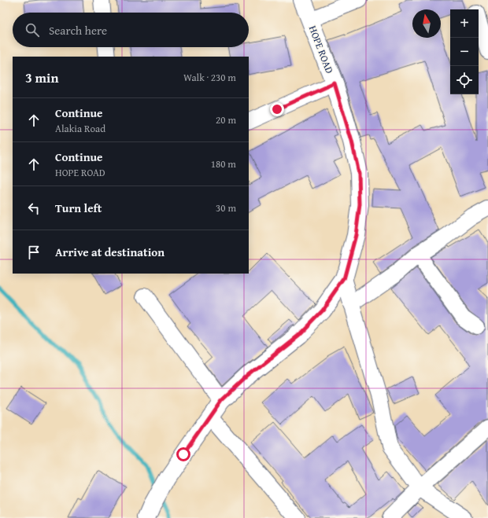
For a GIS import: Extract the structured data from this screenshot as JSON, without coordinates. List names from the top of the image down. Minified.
{"streets":{"street":["HOPE ROAD"]},"north":"top","page":{"map_buttons":["+","−"],"search":"Search here","heading":["3 min","Walk · 230 m"],"list":[["Continue","Alakia Road","20 m"],["Continue","HOPE ROAD","180 m"],["Turn left","30 m"],"Arrive at destination"]}}
